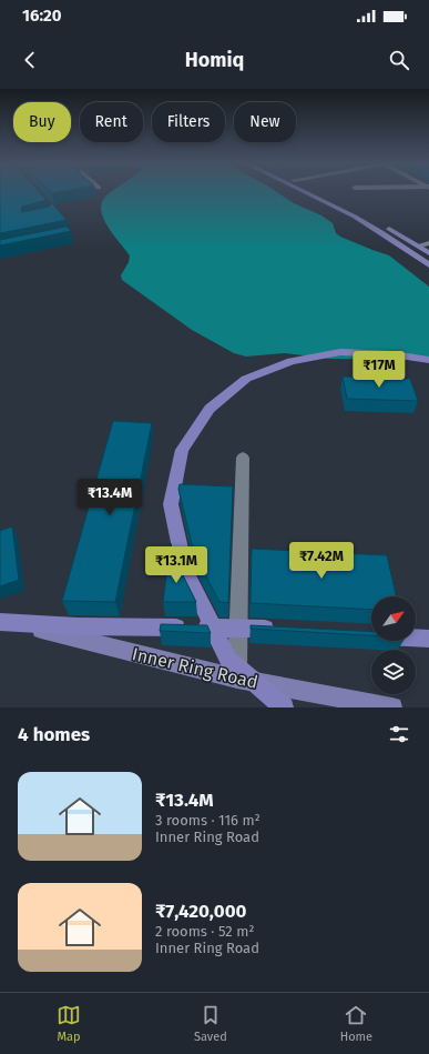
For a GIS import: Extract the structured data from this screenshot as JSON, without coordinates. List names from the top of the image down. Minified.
{"streets":{"main road":["Inner Ring Road"]},"north":"top right","page":{"status":"16:20","header":"Homiq","chip":["Buy","Rent","Filters","New"],"price":["₹17M","₹13.4M","₹7.42M","₹13.1M"],"heading":"4 homes","list":[{"name":"₹13.4M","note":"3 rooms · 116 m² · Inner Ring Road"},{"name":"₹7,420,000","note":"2 rooms · 52 m² · Inner Ring Road"}],"tabs":["Map","Saved","Home"]}}
